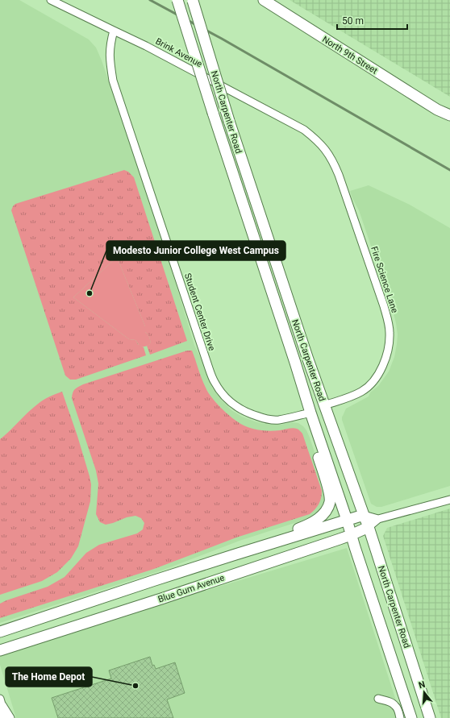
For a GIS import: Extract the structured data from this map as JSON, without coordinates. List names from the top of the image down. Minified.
{"streets":{"main road":["North 9th Street","North Carpenter Road","Blue Gum Avenue"],"street":["Brink Avenue","Fire Science Lane","Student Center Drive"]},"crossings":[["Brink Avenue","Fire Science Lane"],["Brink Avenue","Student Center Drive"],["North Carpenter Road","Fire Science Lane"],["North Carpenter Road","Student Center Drive"],["North Carpenter Road","Blue Gum Avenue"]],"places":["Modesto Junior College West Campus","The Home Depot"],"scale_bar":"50 m","north":"top"}
